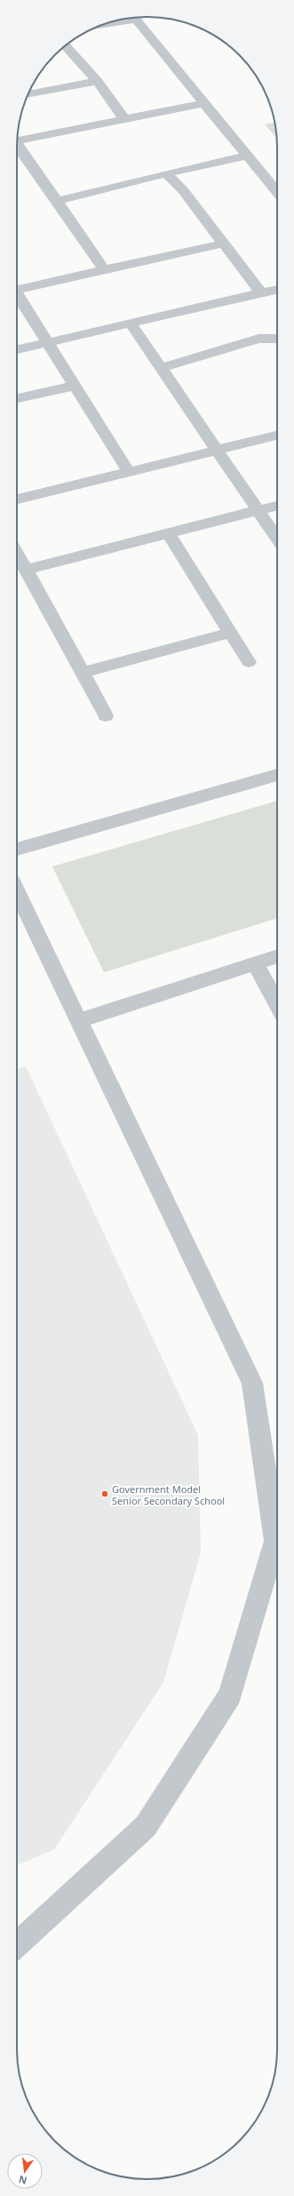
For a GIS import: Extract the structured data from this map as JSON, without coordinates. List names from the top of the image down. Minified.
{"places":["Government Model Senior Secondary School"],"north":"bottom"}
